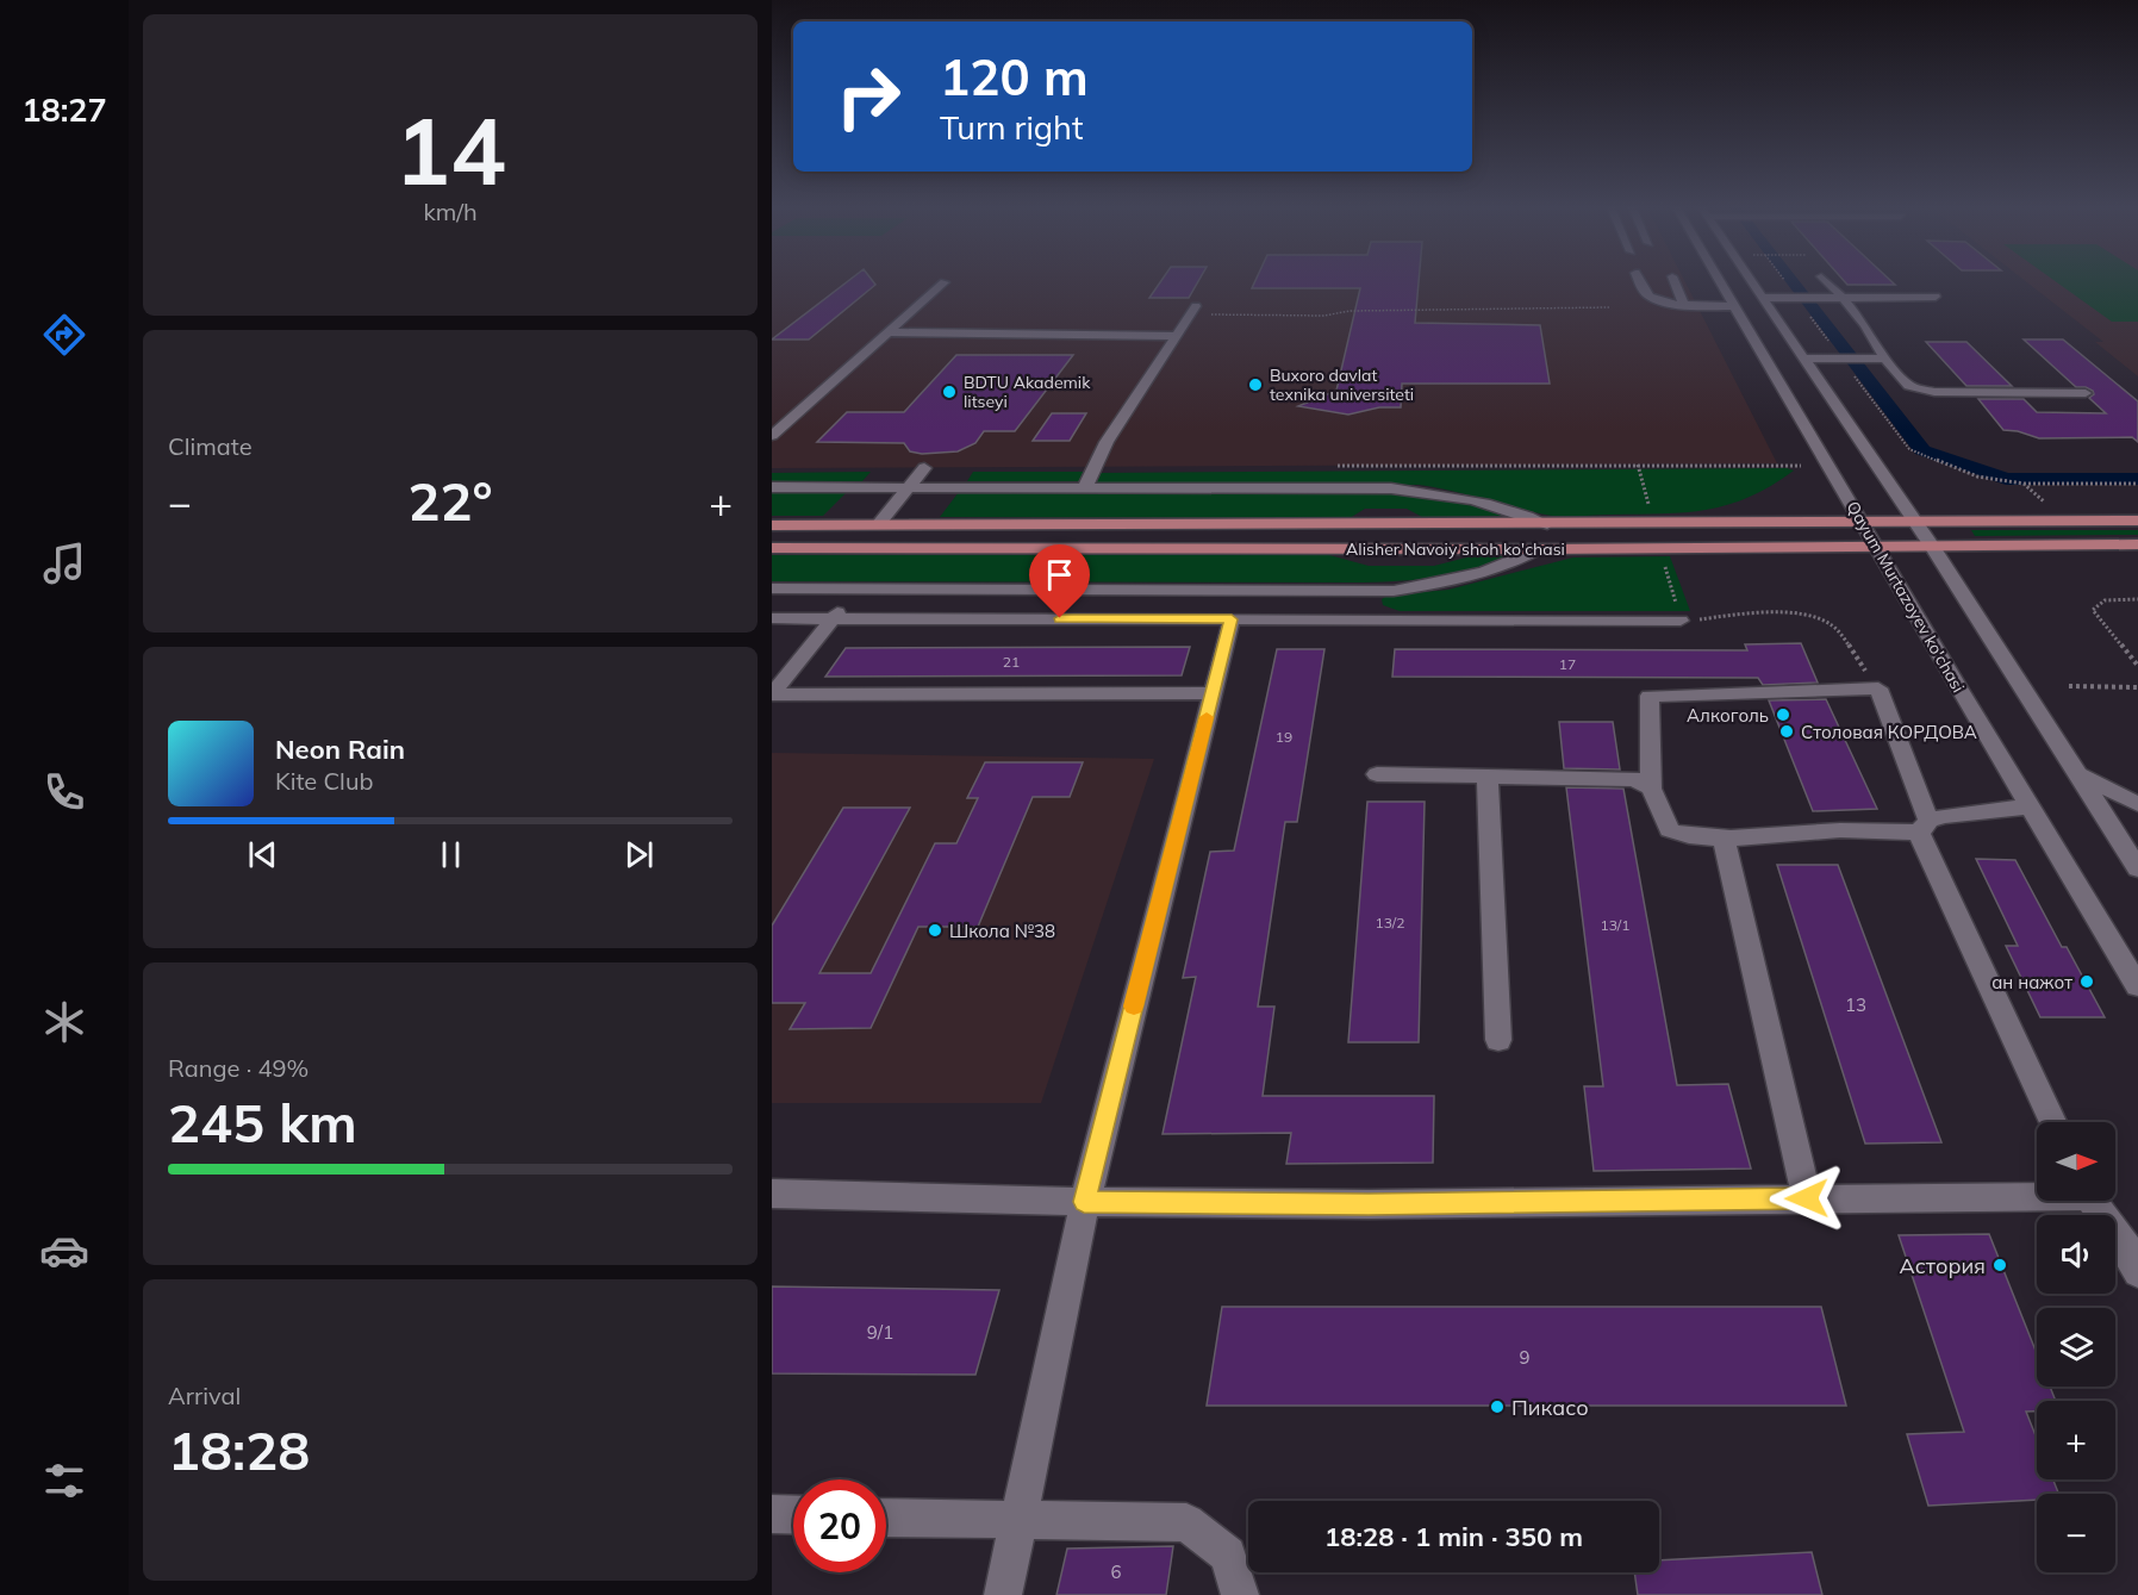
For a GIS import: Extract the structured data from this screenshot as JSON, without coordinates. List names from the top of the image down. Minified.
{"streets":{"main road":["Alisher Navoiy shoh ko'chasi"],"street":["Qayum Murtazoyev ko'chasi"]},"crossings":[["Alisher Navoiy shoh ko'chasi","Qayum Murtazoyev ko'chasi"]],"places":["Buxoro davlat texnika universiteti","BDTU Akademik litseyi","Алкоголь","Столовая КОРДОВА","Школа №38","ан нажот","Астория","Пикасо"],"house_numbers":["21","17","19","13/2","13/1","13","9/1","9","6"],"north":"right","page":{"tabs":"18:27","tile":[["14","km/h"],"Climate",["Range · 49%","245 km"],["Arrival","18:28"]],"turn":["120 m","Turn right"],"heat":["−","22°","+"],"song":["Neon Rain","Kite Club"],"map_buttons":["+","−"],"limit":"20","trip":"18:28 · 1 min · 350 m"}}
